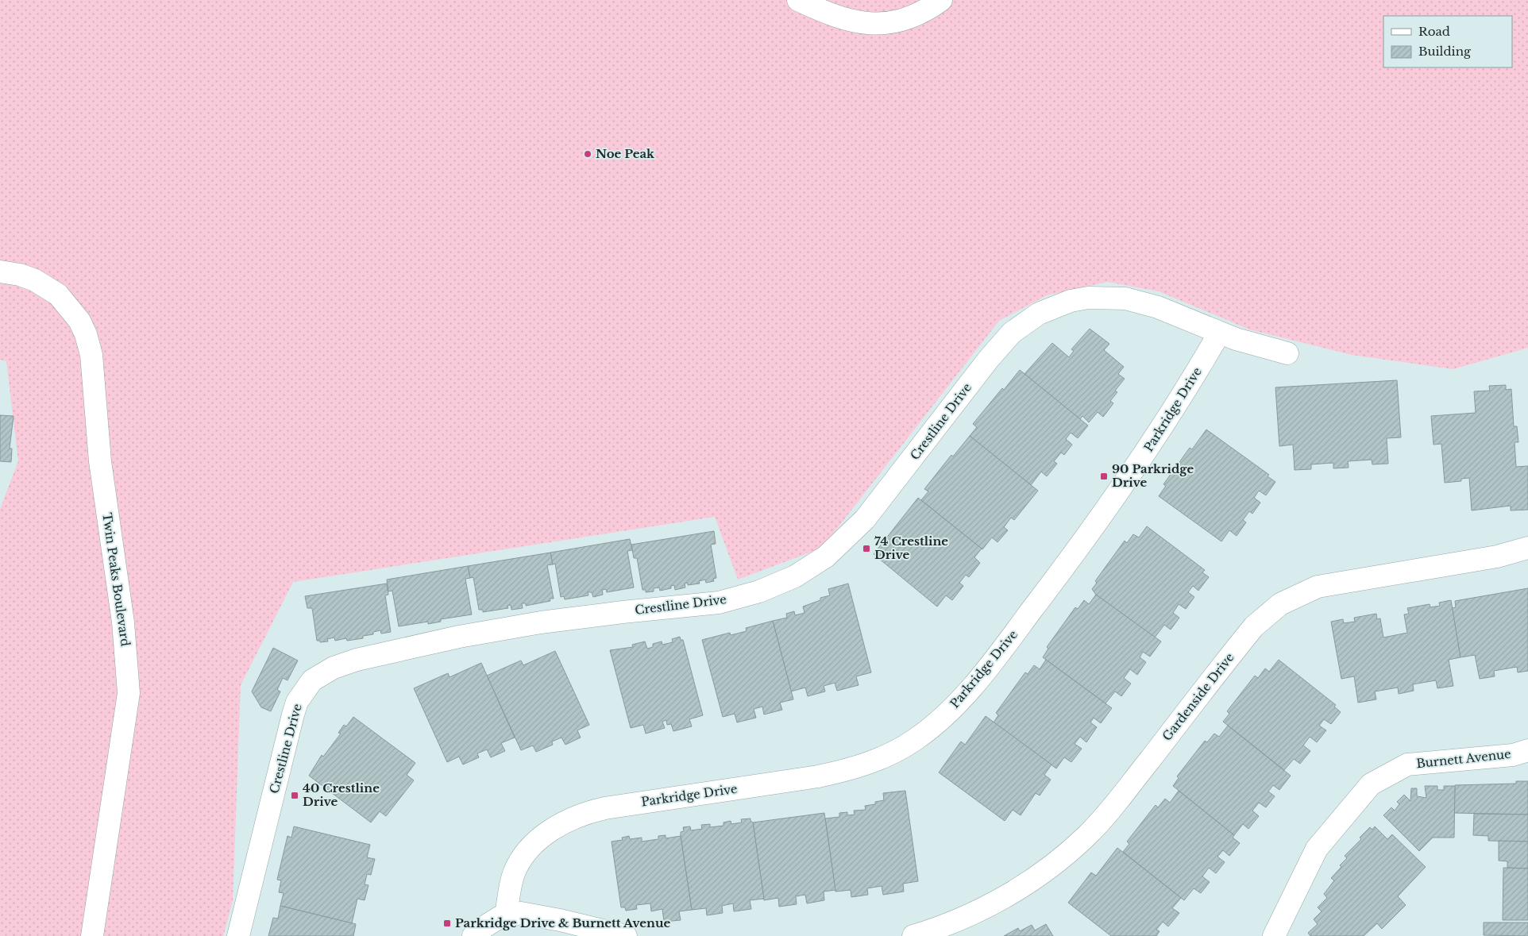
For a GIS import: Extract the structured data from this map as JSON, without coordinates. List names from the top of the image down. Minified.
{"streets":{"street":["Parkridge Drive","Crestline Drive","Twin Peaks Boulevard","Gardenside Drive","Burnett Avenue"]},"crossings":[["Parkridge Drive","Crestline Drive"]],"places":{"other":["Noe Peak"],"transit":["90 Parkridge Drive","74 Crestline Drive","40 Crestline Drive","Parkridge Drive & Burnett Avenue"]},"legend":["Road","Building"]}
